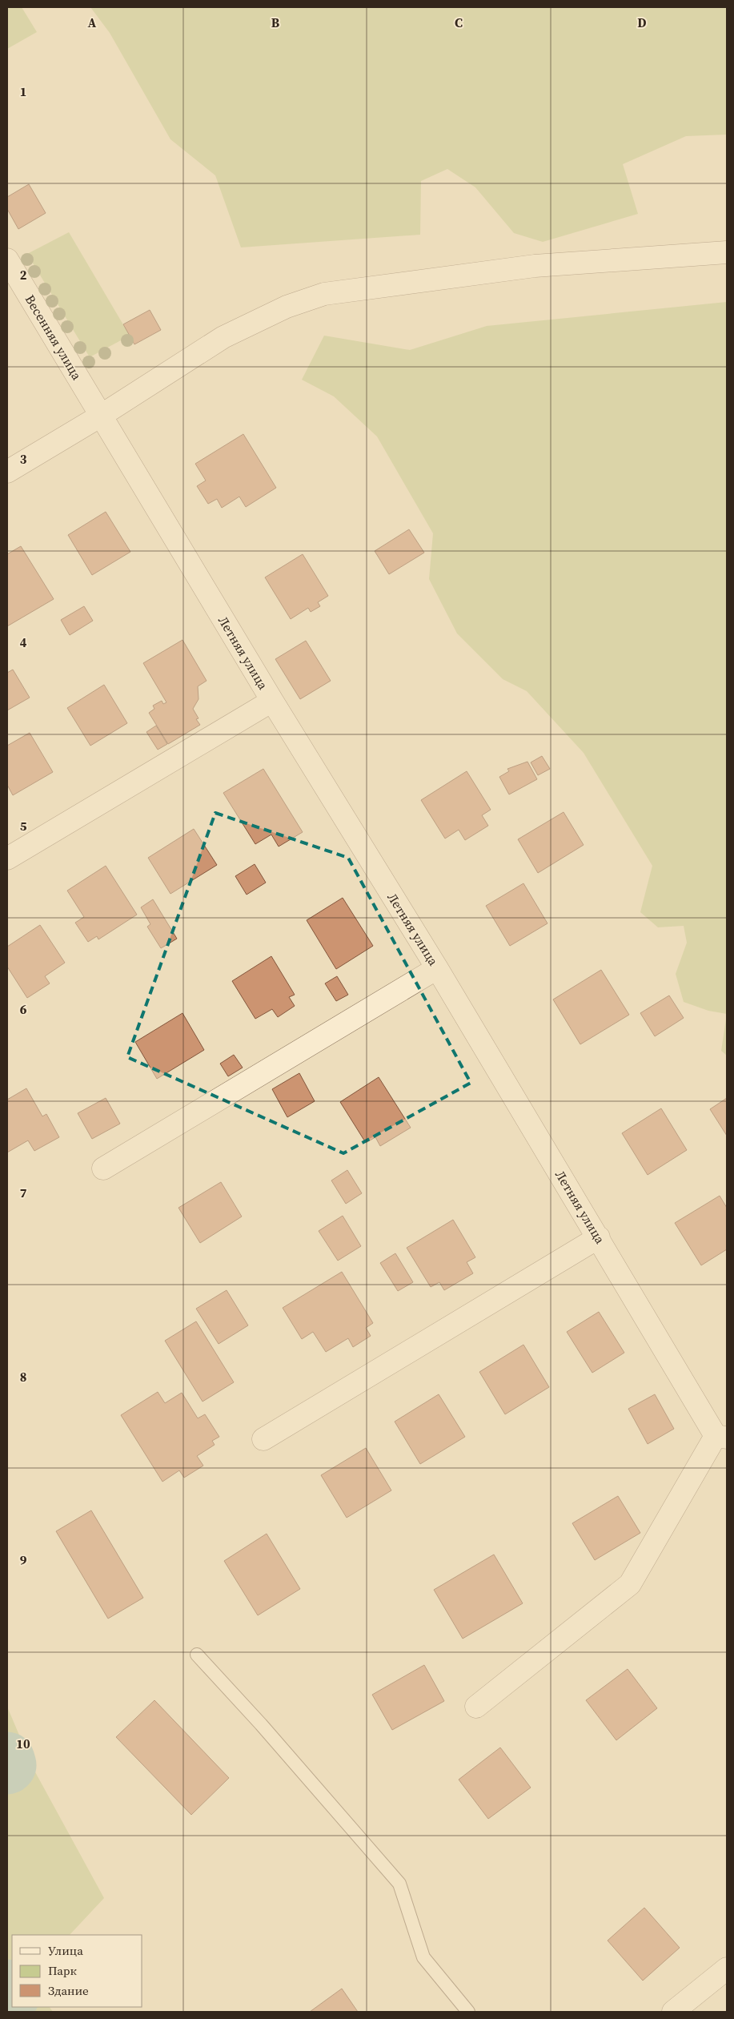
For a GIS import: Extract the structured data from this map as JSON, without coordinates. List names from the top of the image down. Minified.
{"streets":{"street":["Весенняя улица","Летняя улица"]},"crossings":[["Весенняя улица","Летняя улица"]],"legend":["Улица","Парк","Здание"],"grid":{"columns":["A","B","C","D"],"rows":["1","2","3","4","5","6","7","8","9","10"]}}
